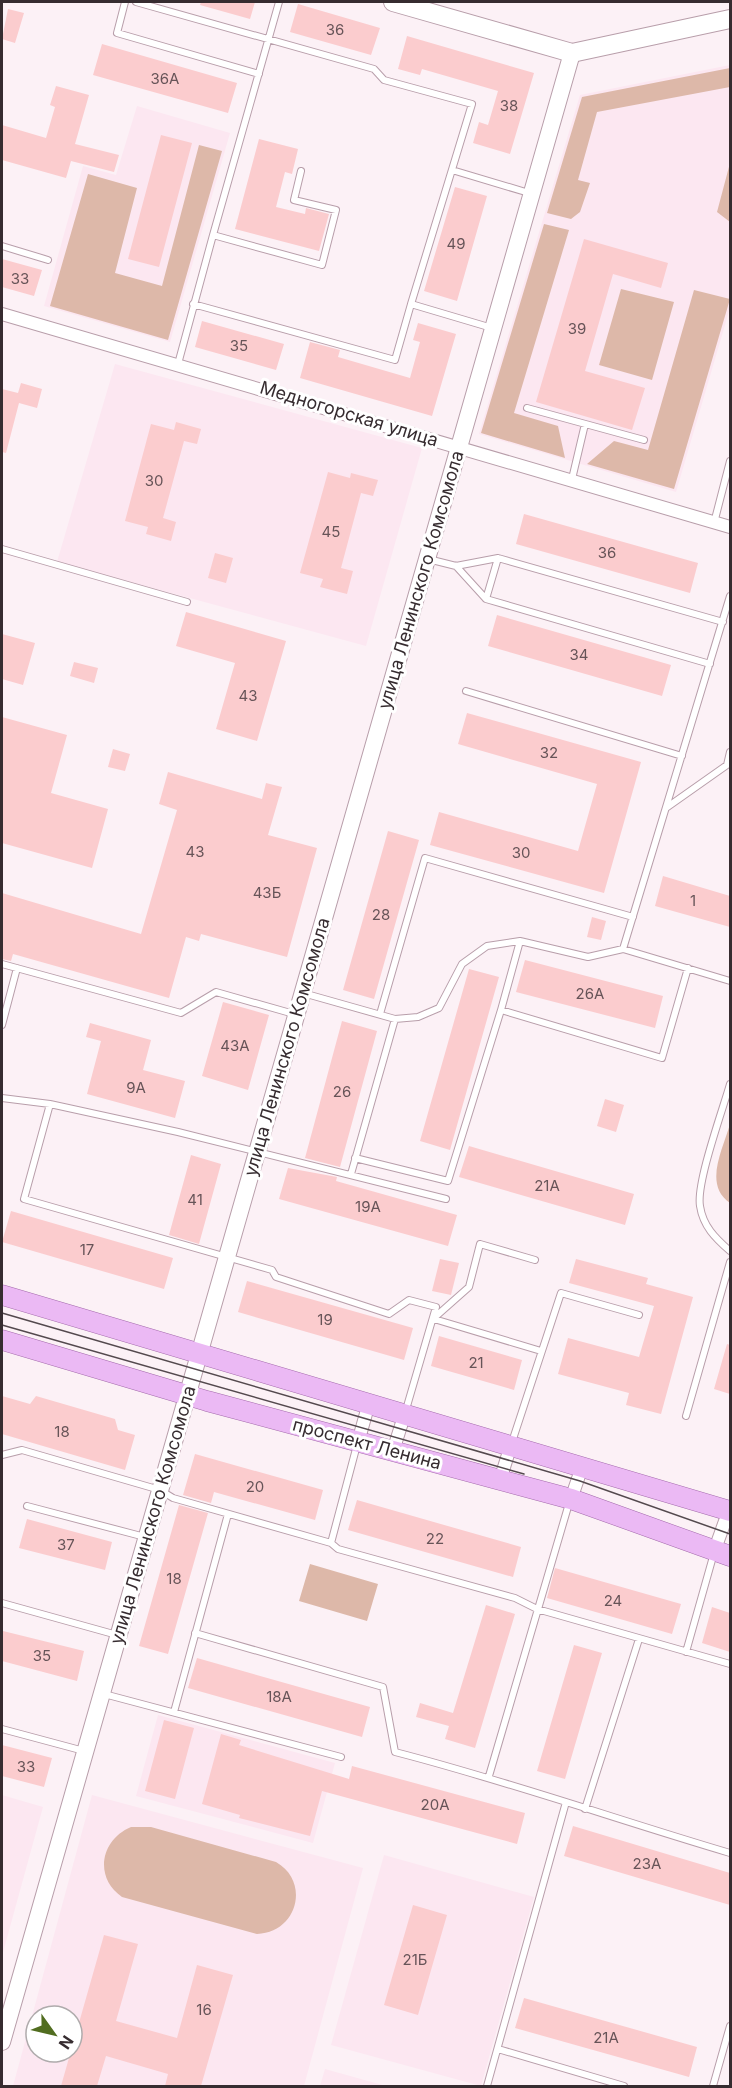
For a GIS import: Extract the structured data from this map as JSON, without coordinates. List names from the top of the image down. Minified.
{"streets":{"main road":["проспект Ленина"],"street":["Медногорская улица","улица Ленинского Комсомола"]},"crossings":[["Медногорская улица","улица Ленинского Комсомола"],["улица Ленинского Комсомола","проспект Ленина"]],"house_numbers":["36","36А","38","49","33","39","35","30","45","36","34","43","32","43","30","43Б","1","28","26А","43А","9А","26","21А","41","19А","17","19","21","18","20","22","37","18","24","35","18А","33","20А","23А","21Б","16","21А"],"north":"bottom right"}
